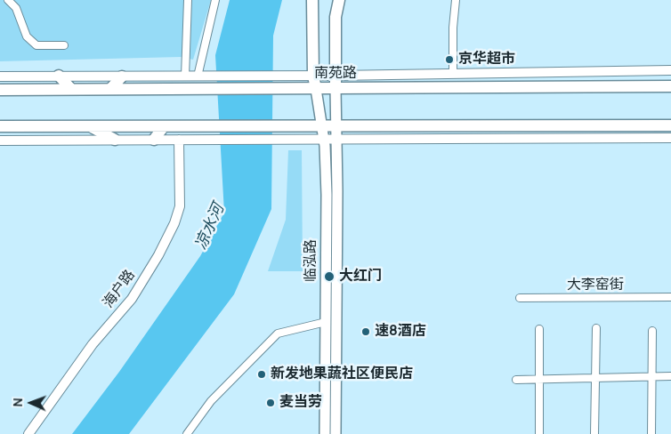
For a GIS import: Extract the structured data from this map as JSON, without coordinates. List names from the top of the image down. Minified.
{"streets":{"main road":["南苑路","临泓路"],"street":["大李窑街","海户路"]},"crossings":[["南苑路","临泓路"]],"water":["凉水河"],"places":["京华超市","大红门","速8酒店","新发地果蔬社区便民店","麦当劳"],"north":"left"}
